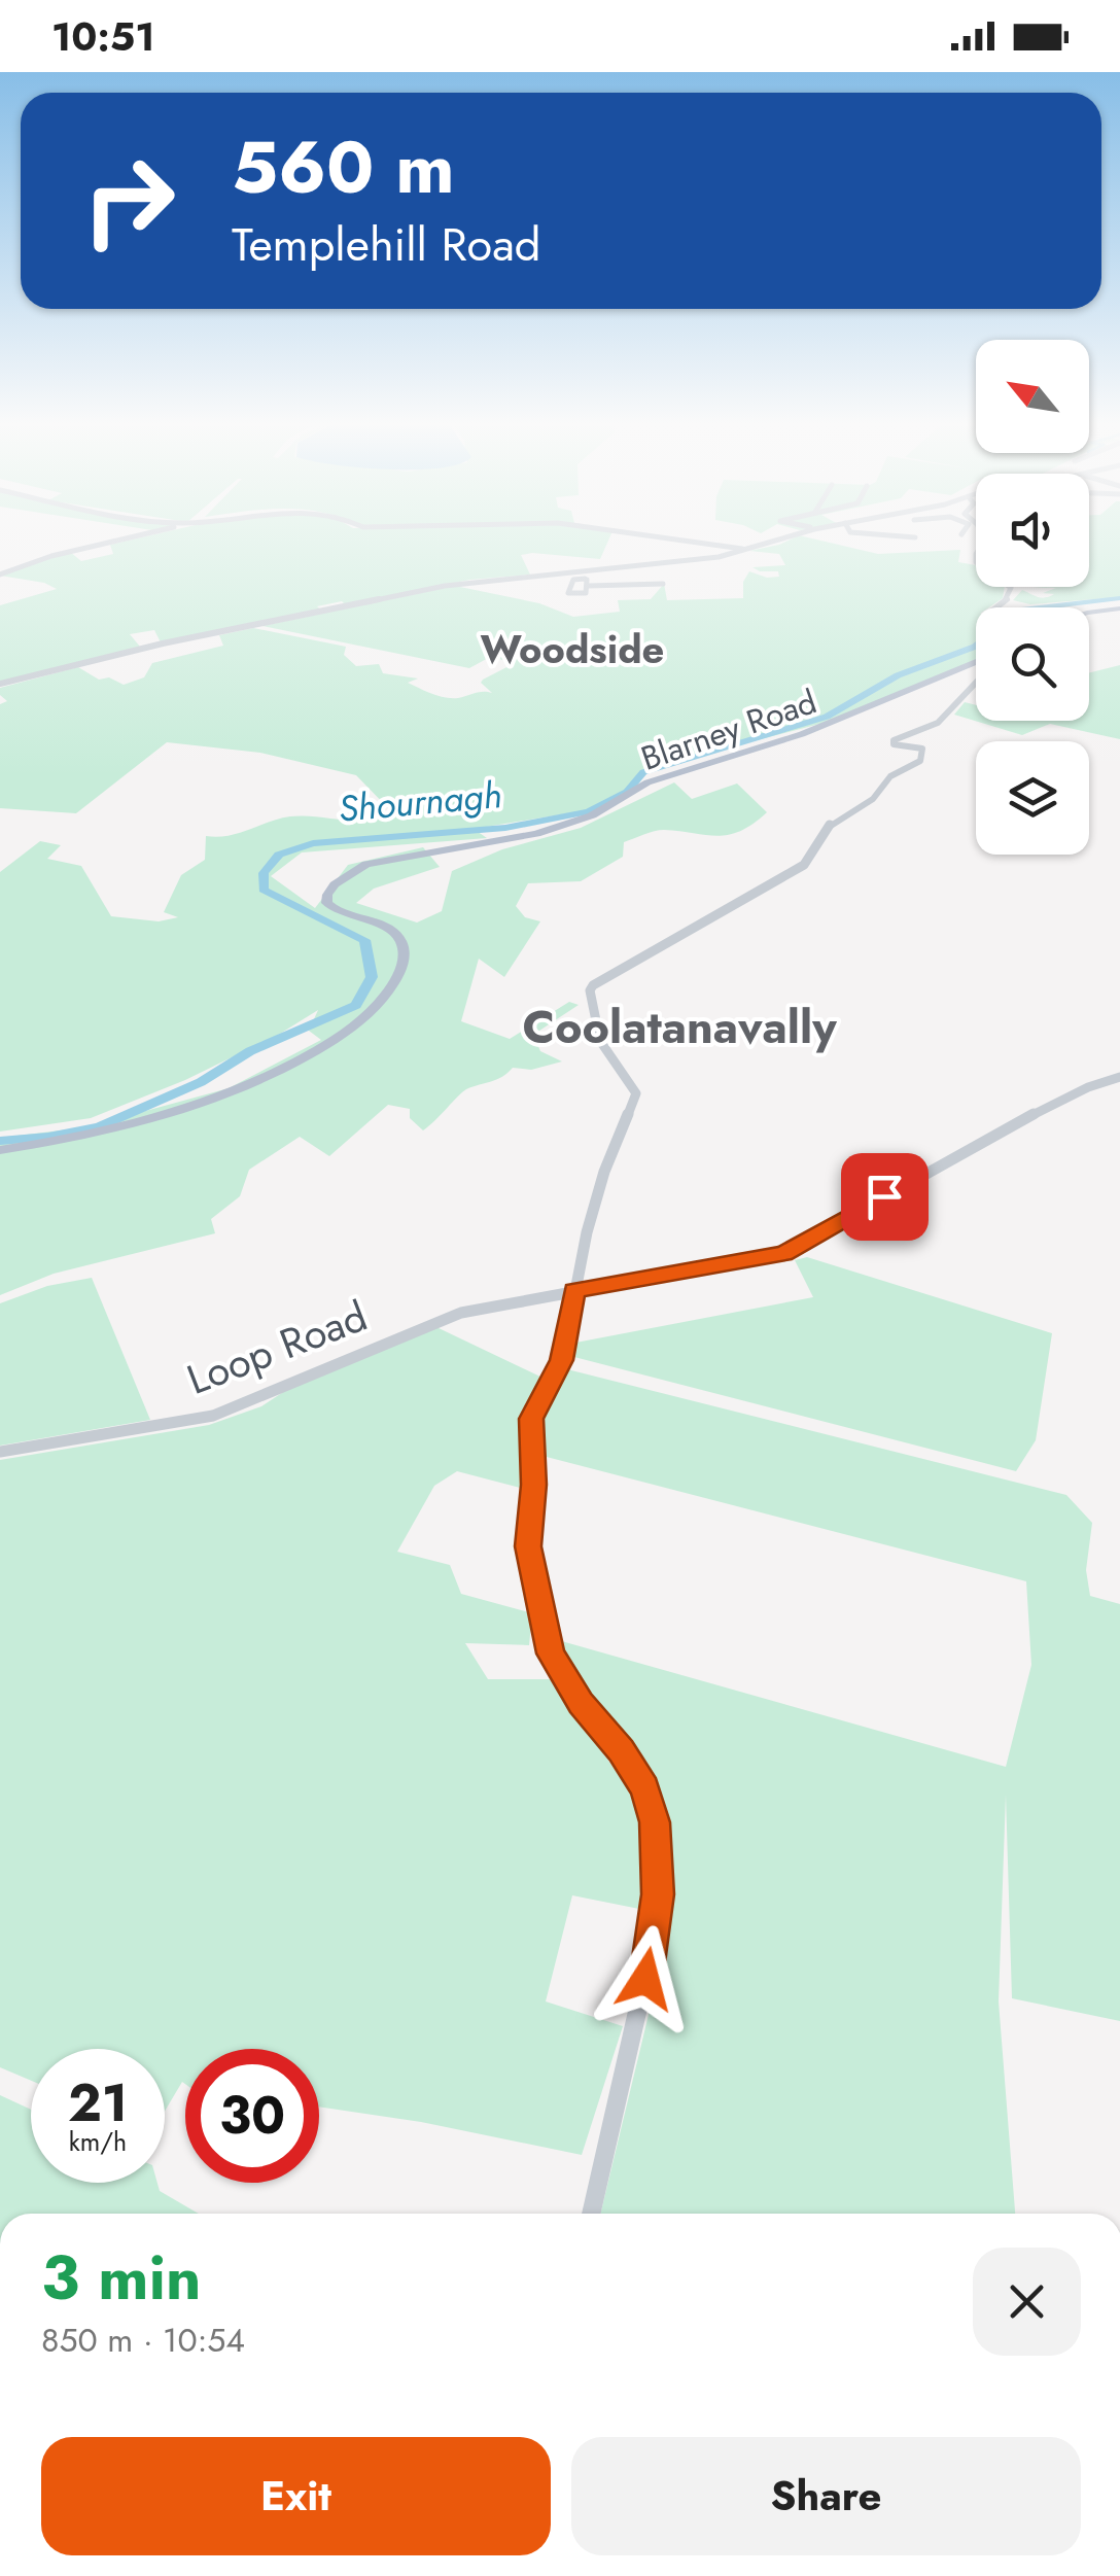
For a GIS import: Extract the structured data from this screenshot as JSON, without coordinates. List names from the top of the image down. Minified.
{"streets":{"main road":["Blarney Road"],"street":["Loop Road"]},"districts":["Woodside","Coolatanavally"],"water":["Shournagh"],"north":"top left","page":{"status":"10:51","turn":["560 m","Templehill Road"],"speed":"21 km/h","limit":"30","heading":["3 min","850 m · 10:54"],"buttons":["Exit","Share"]}}
